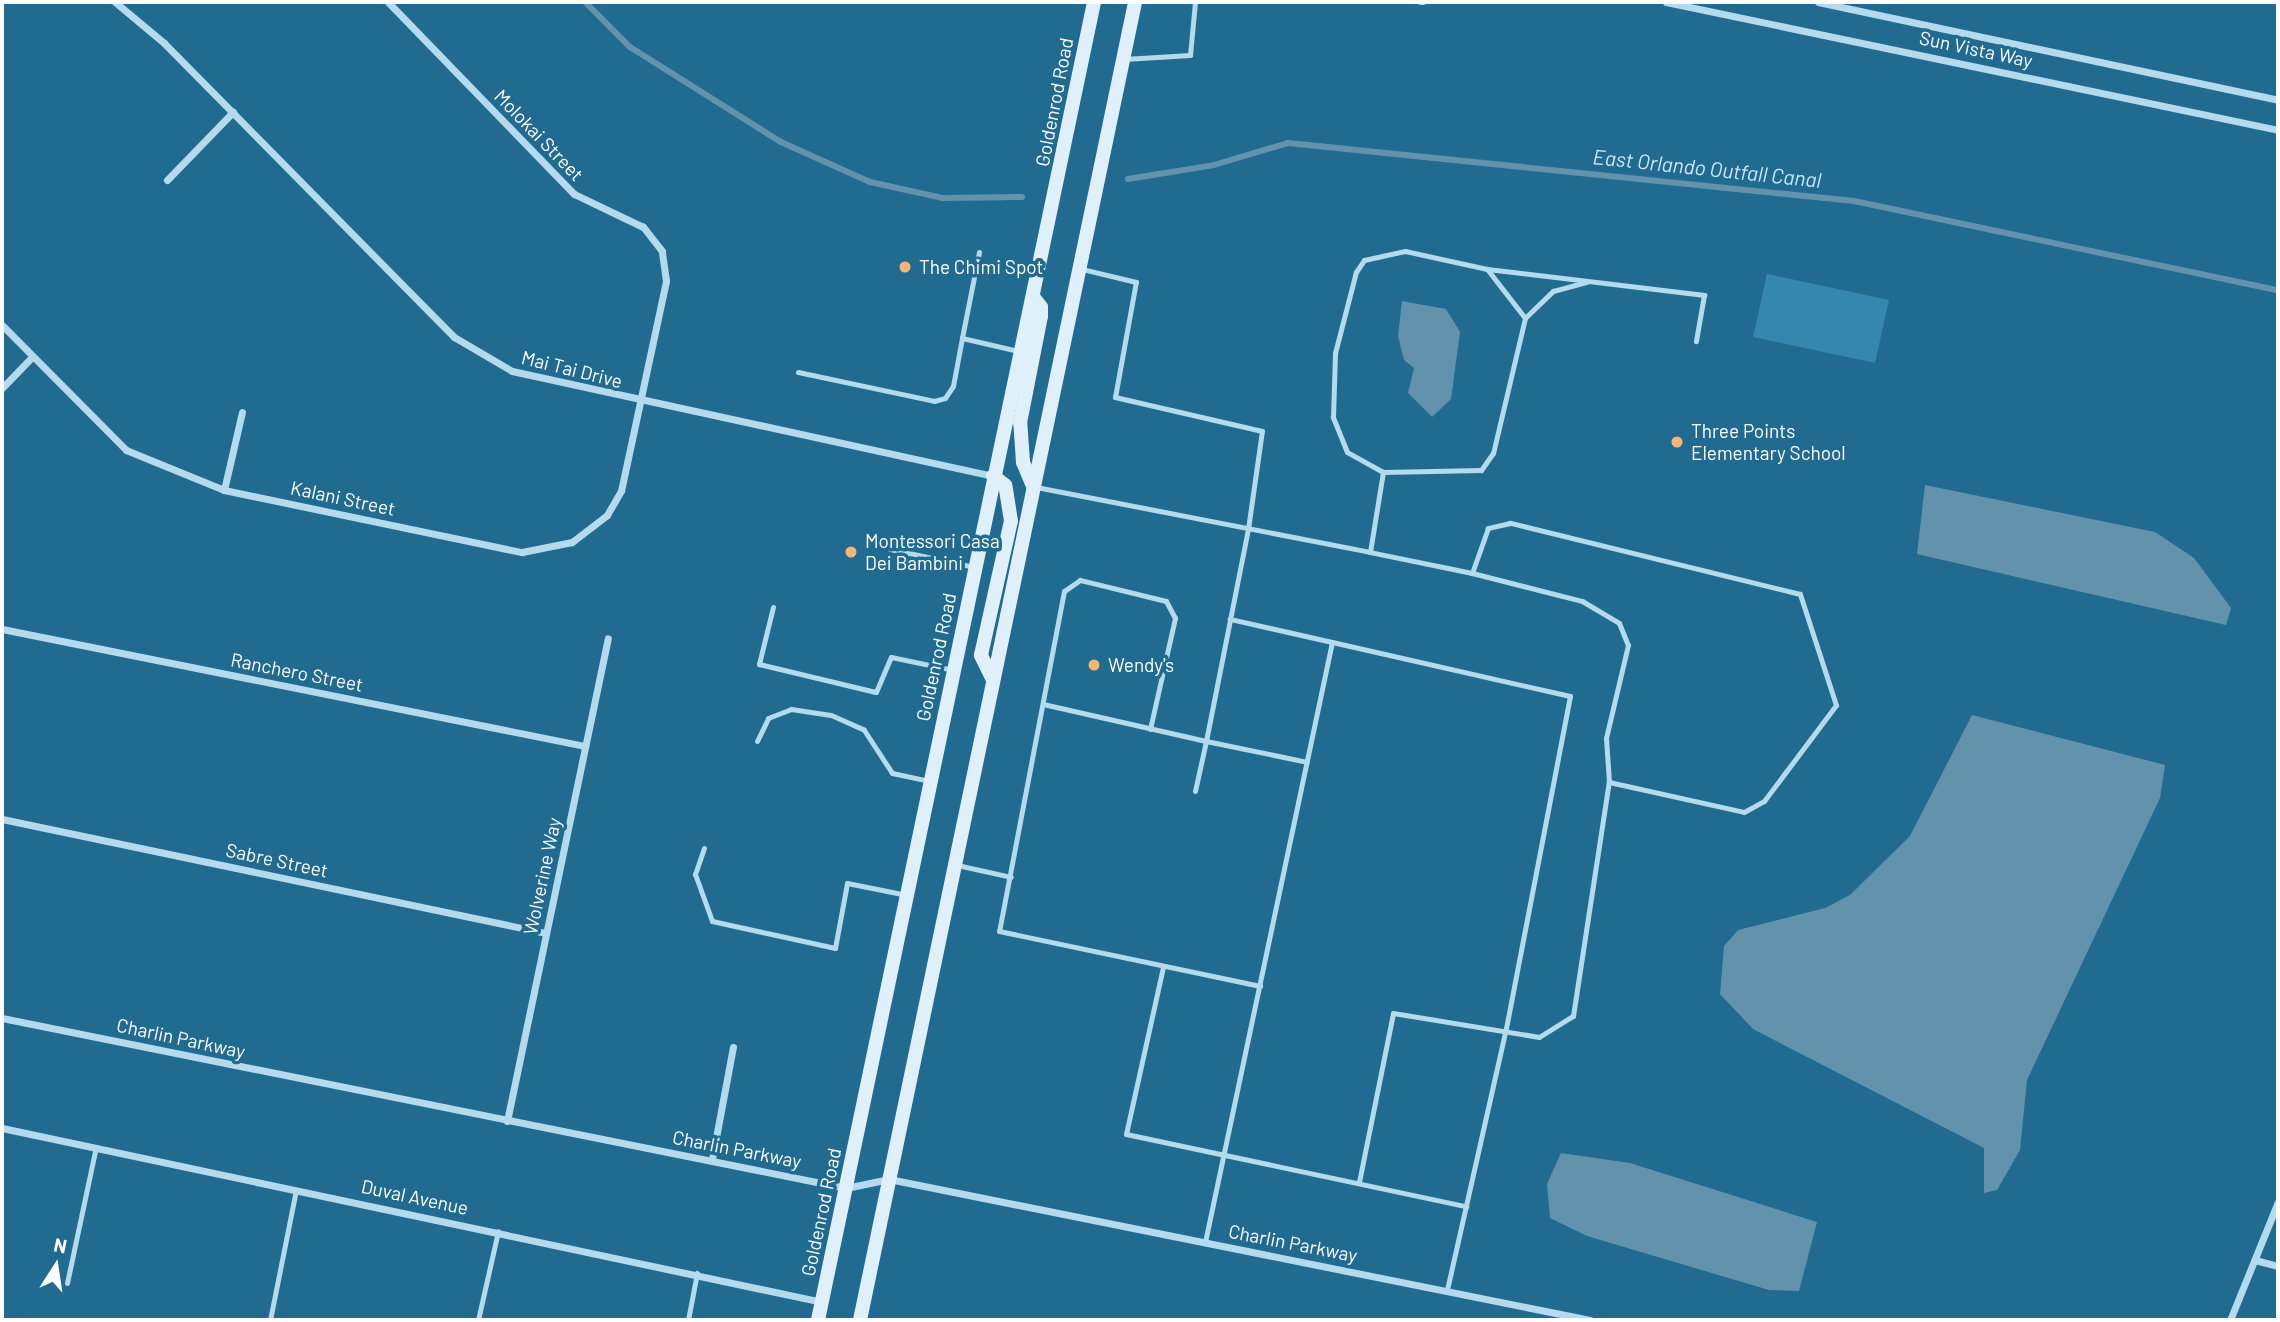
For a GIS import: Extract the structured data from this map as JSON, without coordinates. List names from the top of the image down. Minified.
{"streets":{"main road":["Goldenrod Road"],"street":["Sun Vista Way","Molokai Street","Mai Tai Drive","Kalani Street","Ranchero Street","Sabre Street","Wolverine Way","Charlin Parkway","Duval Avenue"]},"crossings":[["Goldenrod Road","Mai Tai Drive"],["Goldenrod Road","Charlin Parkway"],["Goldenrod Road","Duval Avenue"],["Molokai Street","Mai Tai Drive"],["Molokai Street","Kalani Street"],["Mai Tai Drive","Kalani Street"],["Ranchero Street","Wolverine Way"],["Sabre Street","Wolverine Way"],["Wolverine Way","Charlin Parkway"]],"water":["East Orlando Outfall Canal"],"places":["The Chimi Spot","Three Points Elementary School","Montessori Casa Dei Bambini","Wendy's"],"north":"top"}
